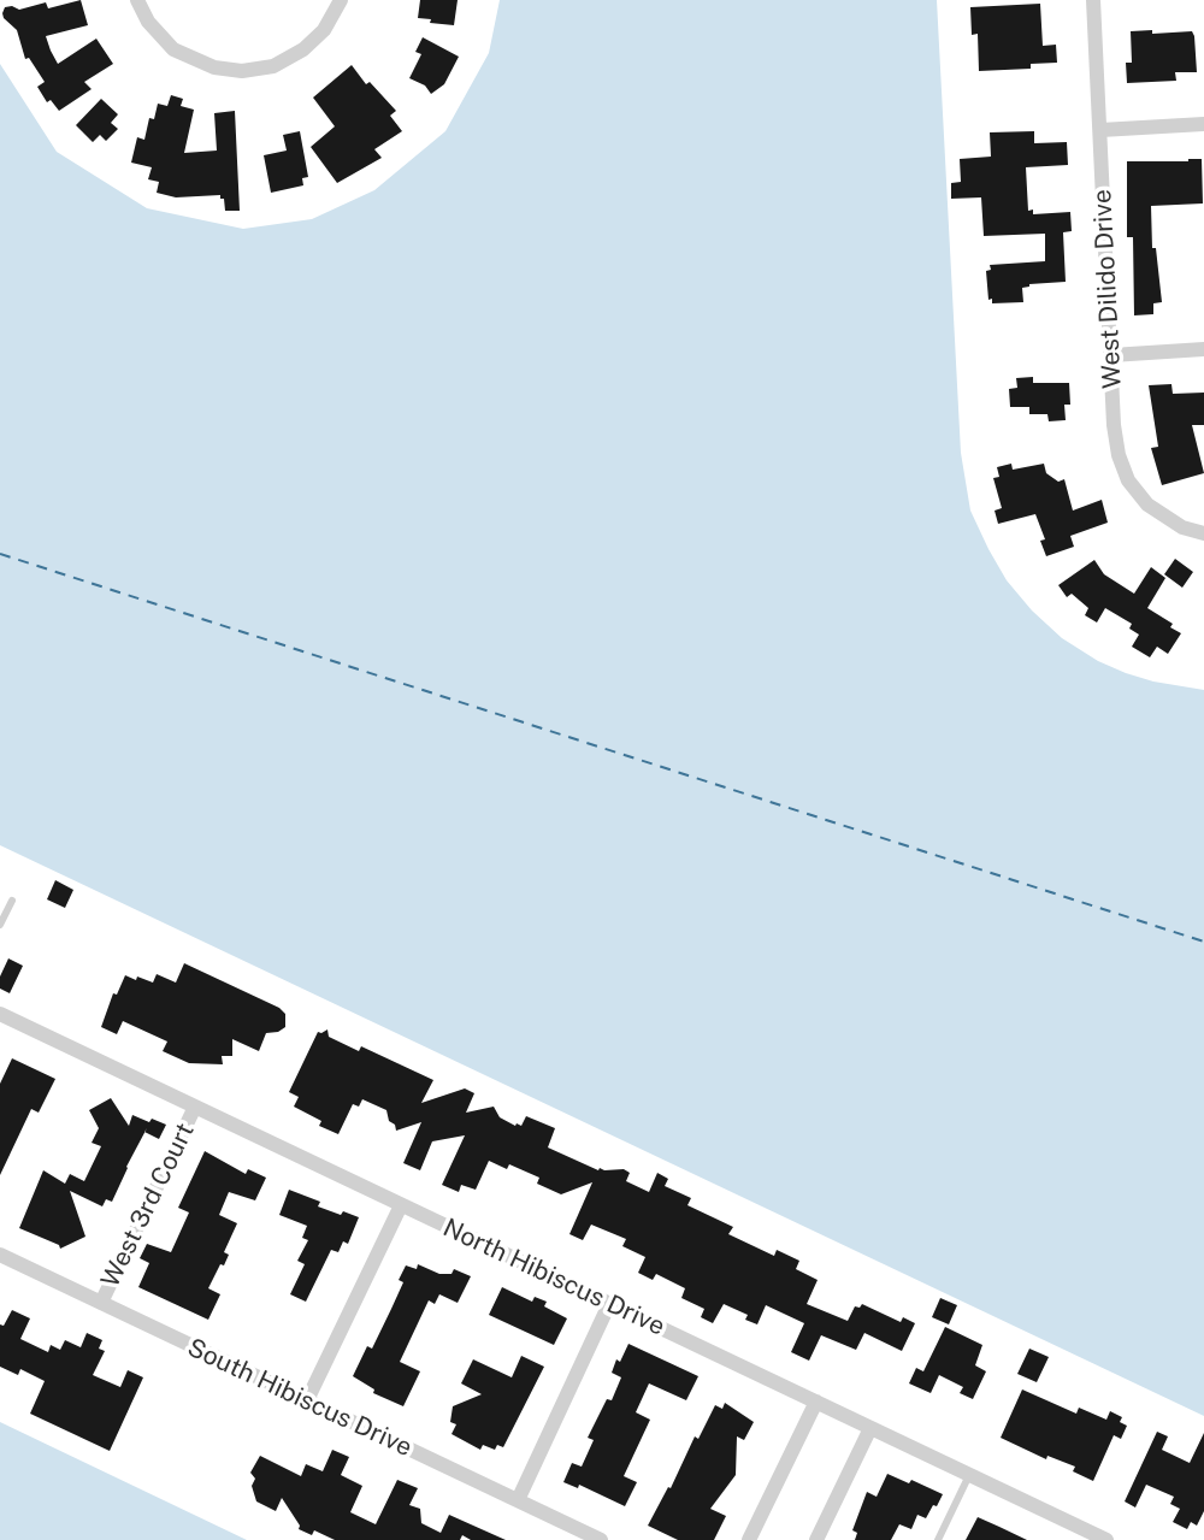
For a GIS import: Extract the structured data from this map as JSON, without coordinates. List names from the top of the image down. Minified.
{"streets":{"street":["West Dilido Drive","West 3rd Court","North Hibiscus Drive","South Hibiscus Drive"]},"crossings":[["West 3rd Court","North Hibiscus Drive"],["West 3rd Court","South Hibiscus Drive"]]}
